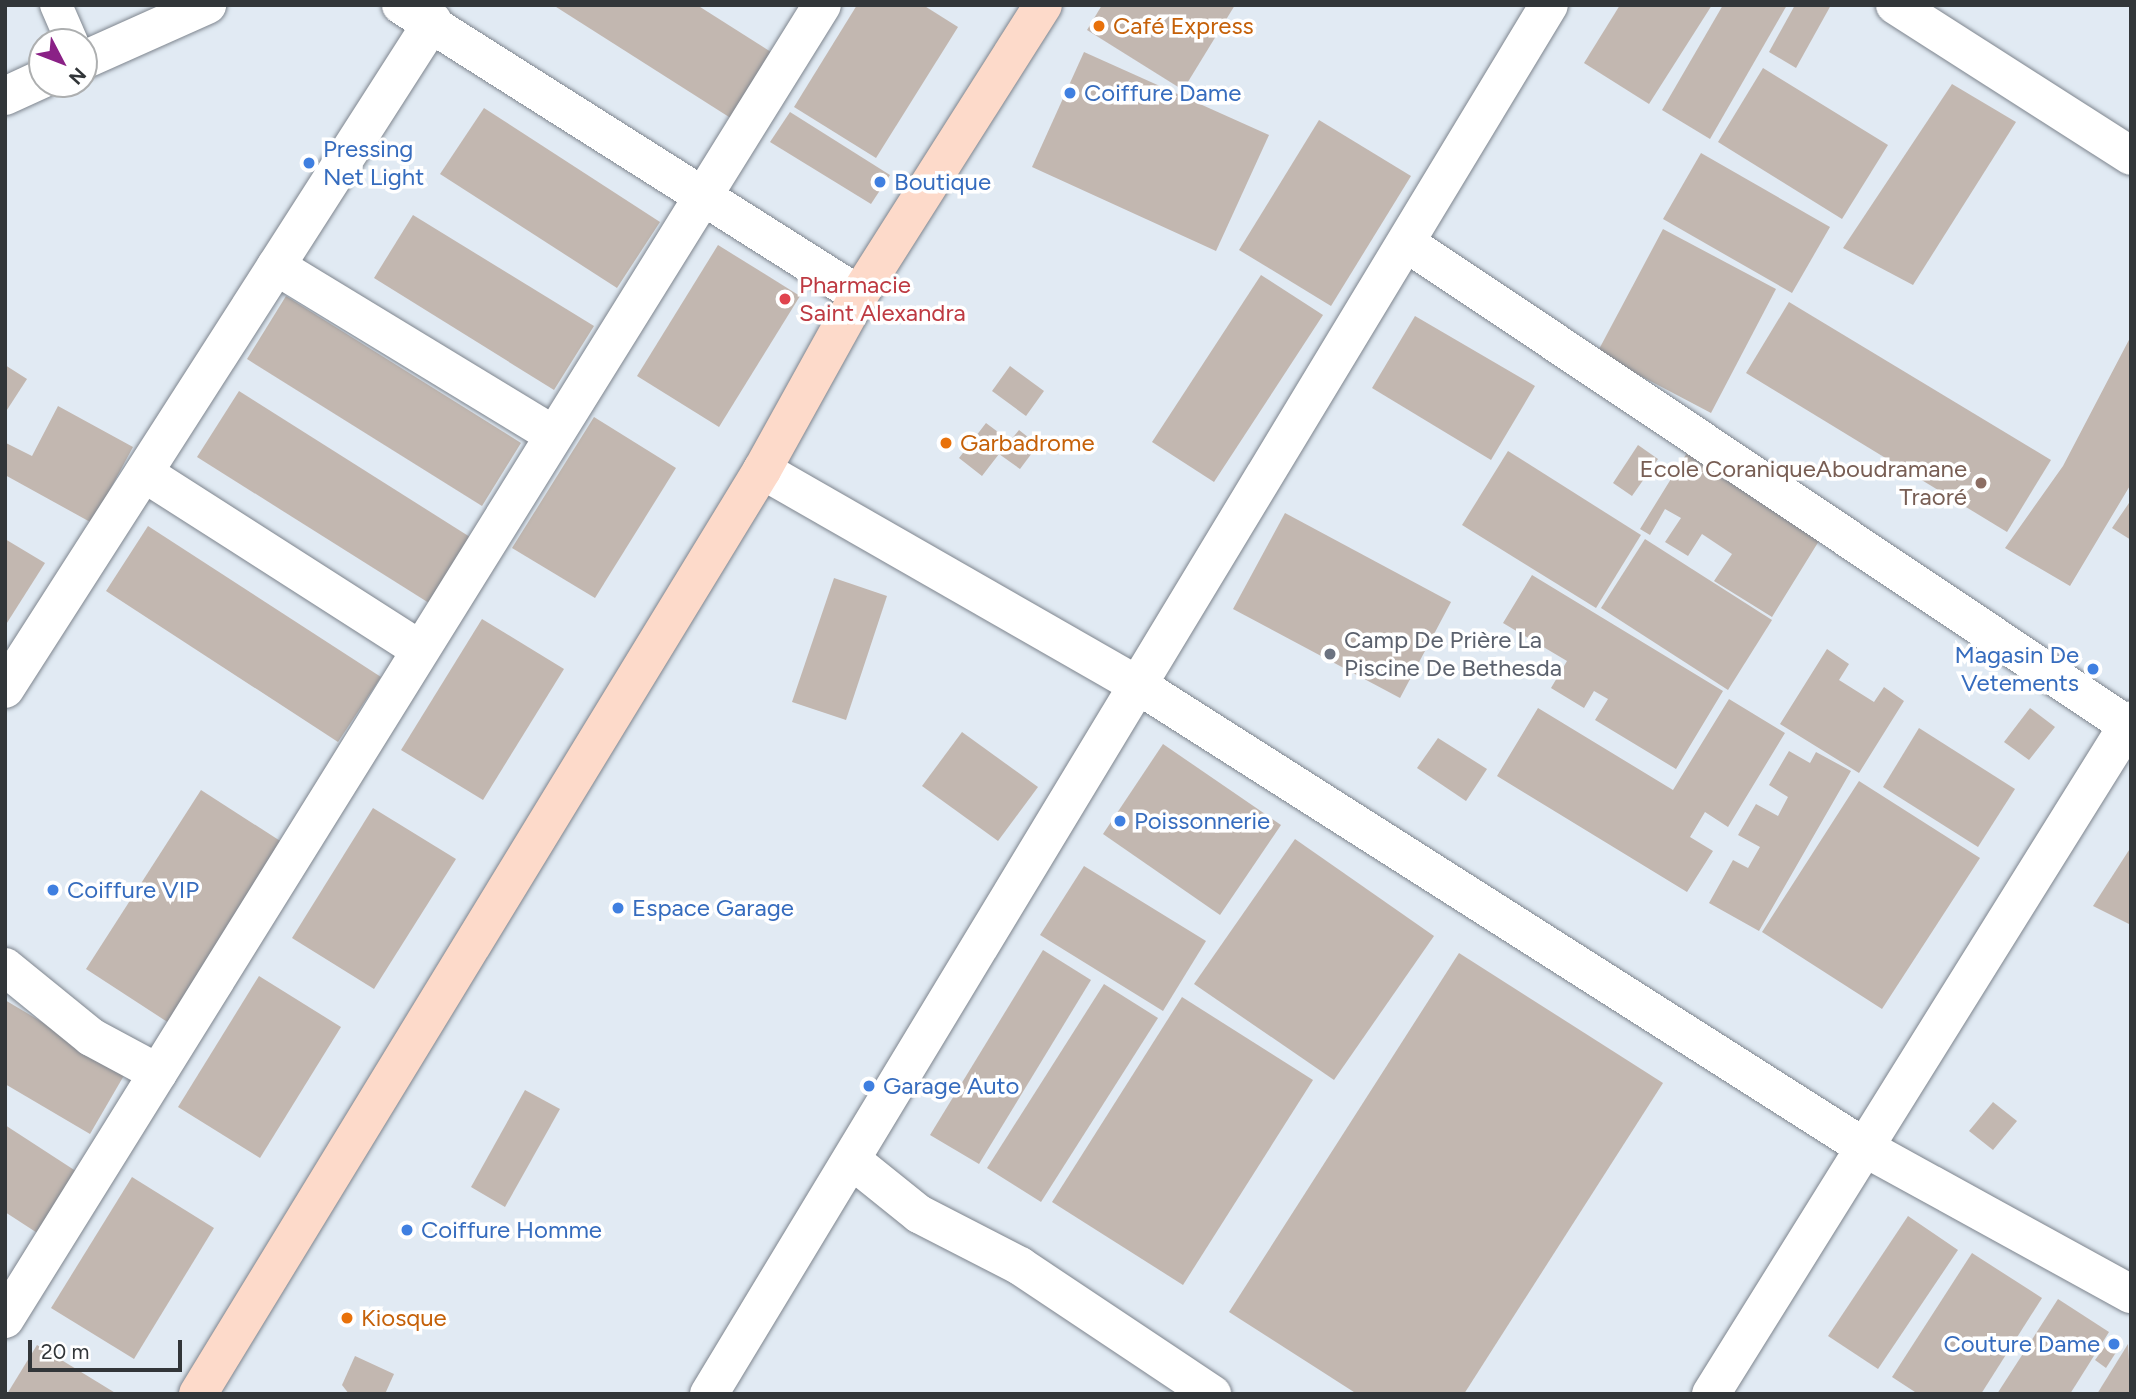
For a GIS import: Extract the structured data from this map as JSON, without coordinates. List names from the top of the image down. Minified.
{"places":["Café Express","Coiffure Dame","Pressing Net Light","Boutique","Pharmacie Saint Alexandra","Garbadrome","Ecole CoraniqueAboudramane Traoré","Camp De Prière La Piscine De Bethesda","Magasin De Vetements","Poissonnerie","Coiffure VIP","Espace Garage","Garage Auto","Coiffure Homme","Kiosque","Couture Dame"],"scale_bar":"20 m","north":"bottom right"}
